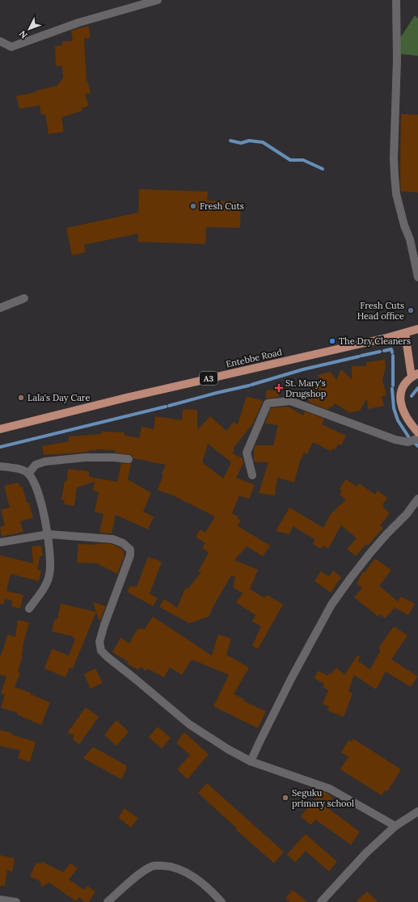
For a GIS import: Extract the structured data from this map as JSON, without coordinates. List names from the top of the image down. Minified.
{"streets":{"main road":["Entebbe Road","A3"]},"places":{"other":["Fresh Cuts","Fresh Cuts Head office","The Dry Cleaners","Lala's Day Care","Seguku primary school"],"health":["St. Mary's Drugshop"]},"north":"bottom left"}
